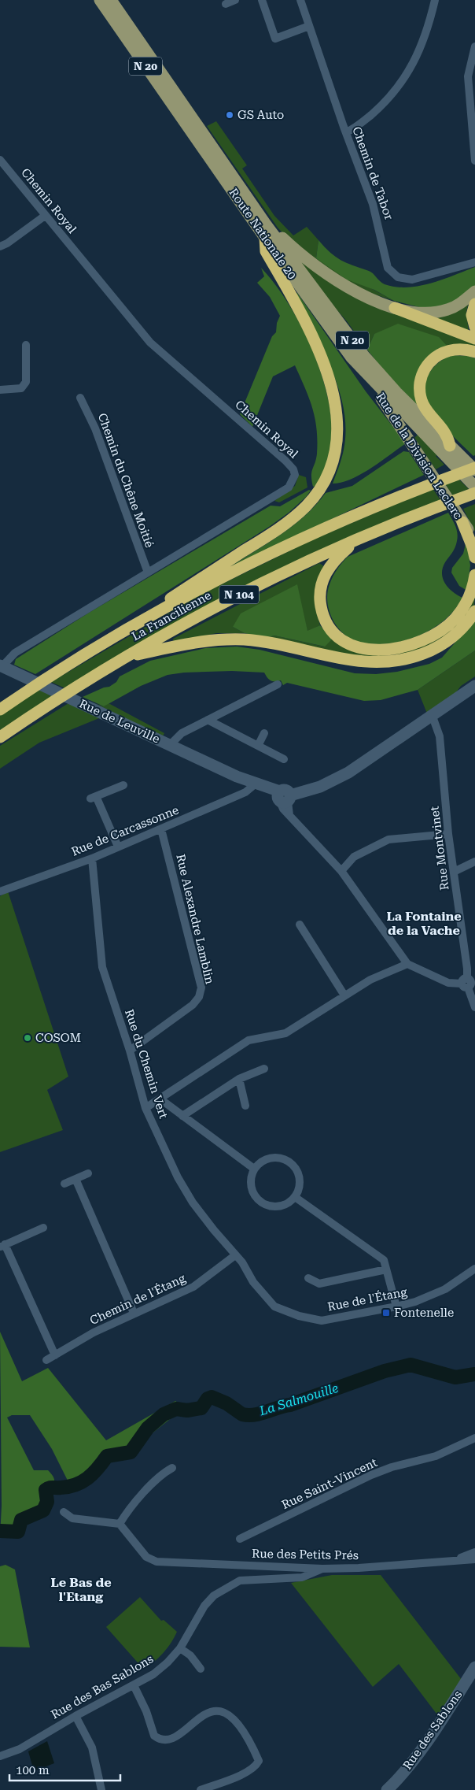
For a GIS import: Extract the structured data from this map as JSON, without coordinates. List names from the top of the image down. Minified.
{"streets":{"highway":["N 104","La Francilienne"],"main road":["N 20","Route Nationale 20","Rue de la Division Leclerc"],"street":["Chemin de Tabor","Chemin Royal","Chemin du Chêne Moitié","Rue de Leuville","Rue de Carcassonne","Rue Montvinet","Rue Alexandre Lamblin","Rue du Chemin Vert","Chemin de l'Étang","Rue de l'Étang","Rue Saint-Vincent","Rue des Petits Prés","Rue des Bas Sablons","Rue des Sablons"]},"crossings":[["N 20","Route Nationale 20"],["N 20","La Francilienne"],["Chemin Royal","Chemin du Chêne Moitié"],["Chemin Royal","Rue de Leuville"],["Route Nationale 20","Rue de la Division Leclerc"],["Rue de Leuville","Rue de Carcassonne"],["Rue de Carcassonne","Rue Alexandre Lamblin"],["Rue de Carcassonne","Rue du Chemin Vert"],["Rue Alexandre Lamblin","Rue du Chemin Vert"],["Rue du Chemin Vert","Chemin de l'Étang"],["Rue du Chemin Vert","Rue de l'Étang"],["Chemin de l'Étang","Rue de l'Étang"],["Rue des Petits Prés","Rue des Bas Sablons"]],"districts":["La Fontaine de la Vache","Le Bas de l'Etang"],"water":["La Salmouille"],"places":{"other":["GS Auto","COSOM"],"transit":["Fontenelle"]},"scale_bar":"100 m"}
